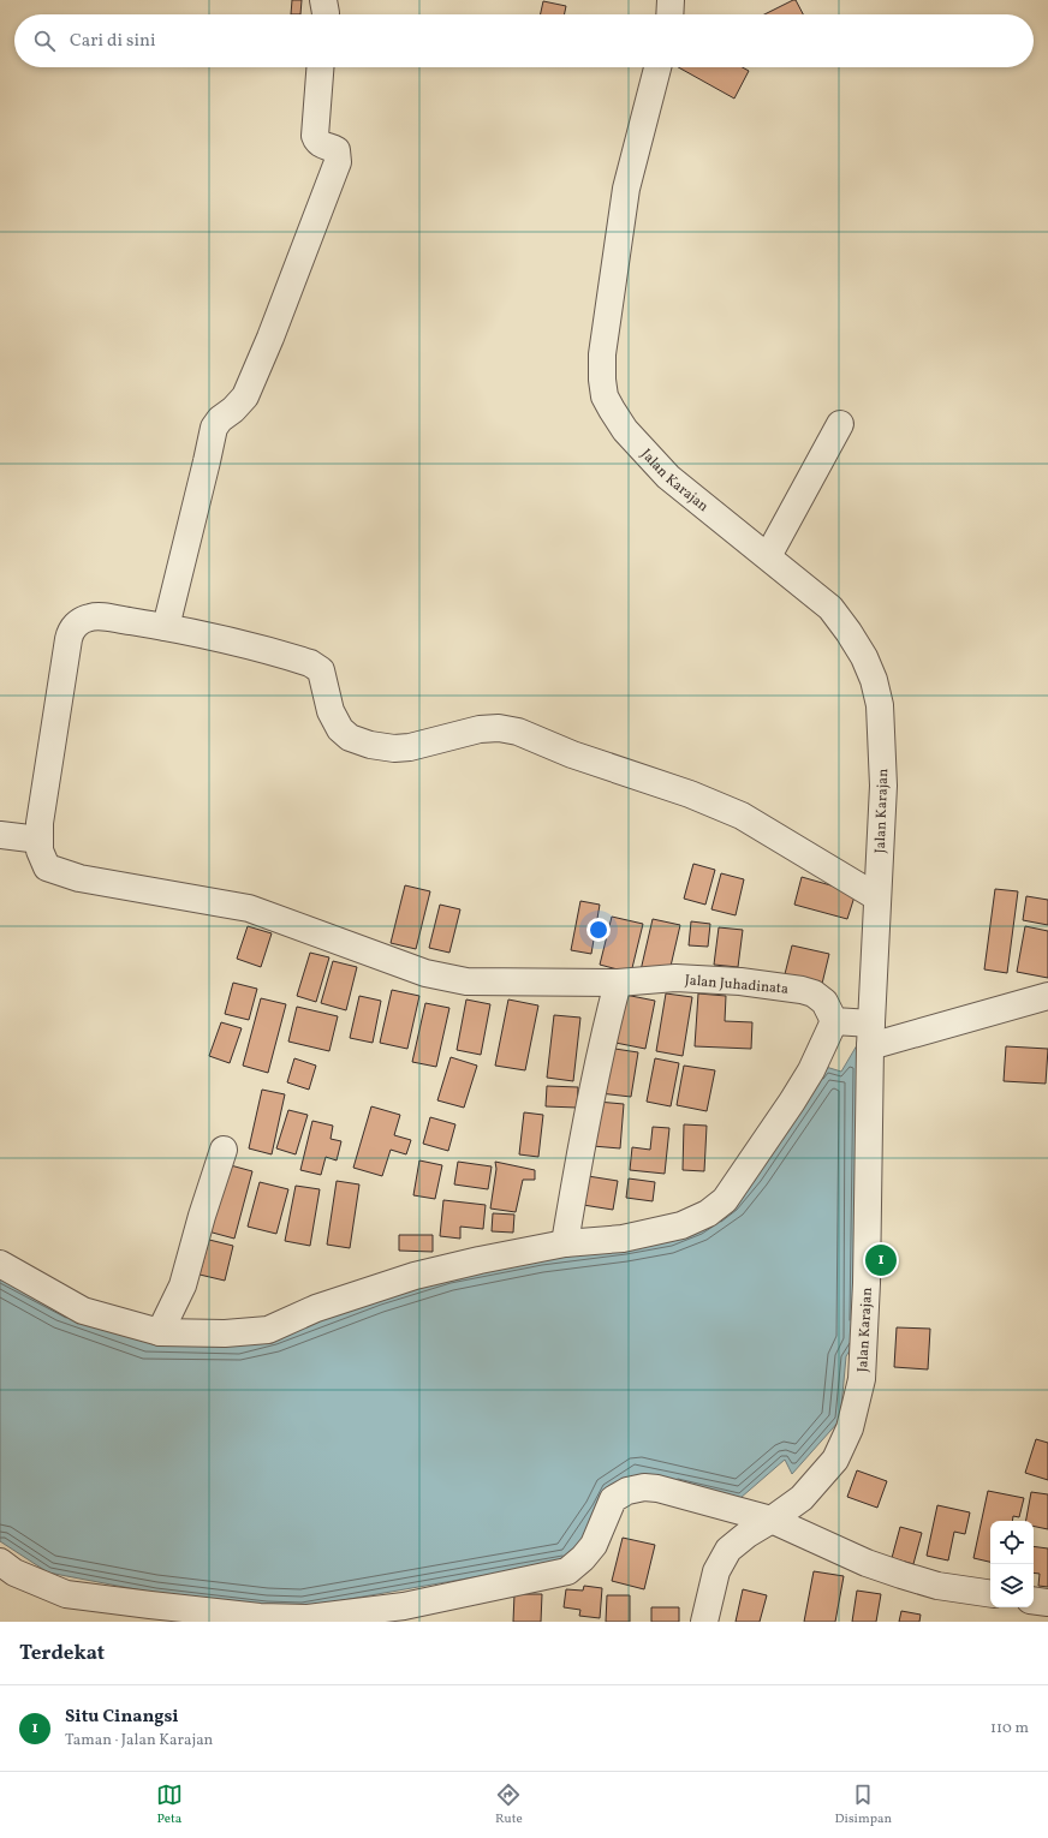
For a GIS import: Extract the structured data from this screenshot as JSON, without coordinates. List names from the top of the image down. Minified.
{"streets":{"street":["Jalan Karajan","Jalan Juhadinata"]},"page":{"search":"Cari di sini","pins":"1","heading":"Terdekat","list":[{"mark":"1","name":"Situ Cinangsi","note":"Taman · Jalan Karajan","value":"110 m"}],"nav":["Peta","Rute","Disimpan"]}}
